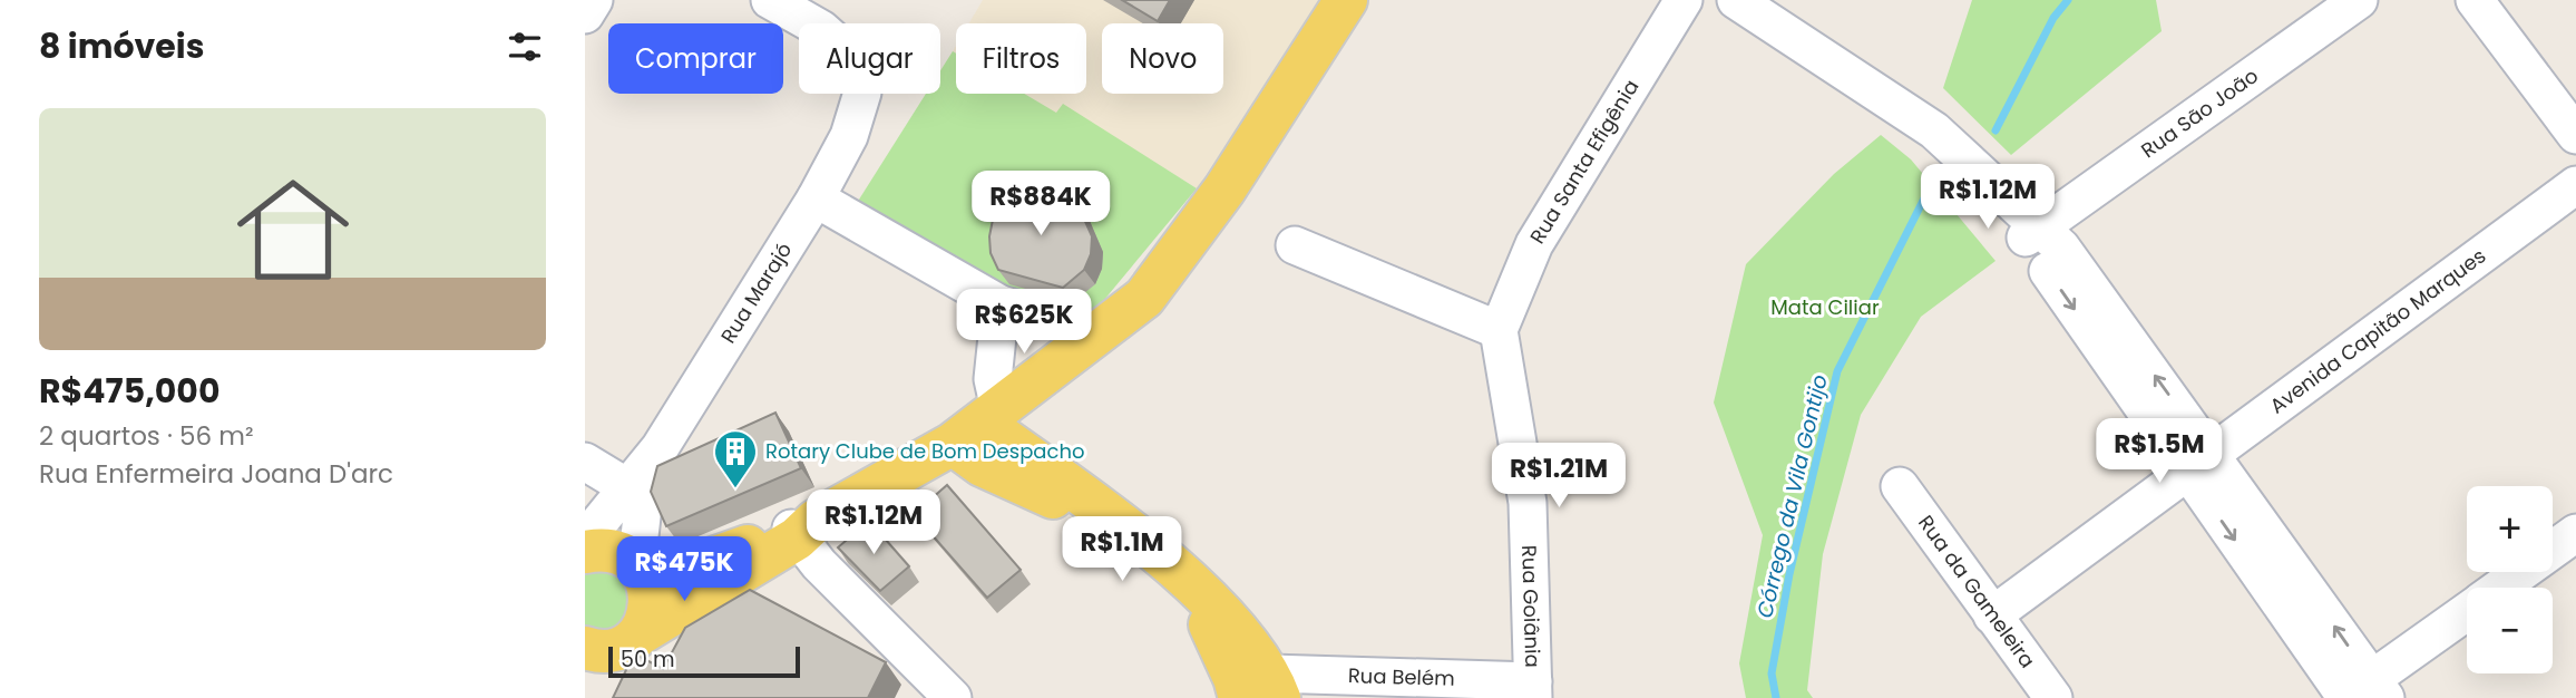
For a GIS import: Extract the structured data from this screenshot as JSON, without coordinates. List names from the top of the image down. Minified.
{"streets":{"street":["Rua São João","Rua Santa Efigênia","Rua Marajó","Avenida Capitão Marques","Rua da Gameleira","Rua Goiânia","Rua Belém"]},"crossings":[["Rua Santa Efigênia","Rua Goiânia"],["Avenida Capitão Marques","Rua da Gameleira"],["Rua Goiânia","Rua Belém"]],"water":["Córrego da Vila Gontijo"],"parks":["Mata Ciliar"],"places":{"building":["Rotary Clube de Bom Despacho"]},"scale_bar":"50 m","page":{"heading":"8 imóveis","chip":["Comprar","Alugar","Filtros","Novo"],"list":[{"name":"R$475,000","note":"2 quartos · 56 m² · Rua Enfermeira Joana D'arc"}],"price":["R$1.12M","R$884K","R$625K","R$1.5M","R$1.21M","R$1.12M","R$1.1M","R$475K"],"map_buttons":["+","−"],"scale":"50 m"}}
